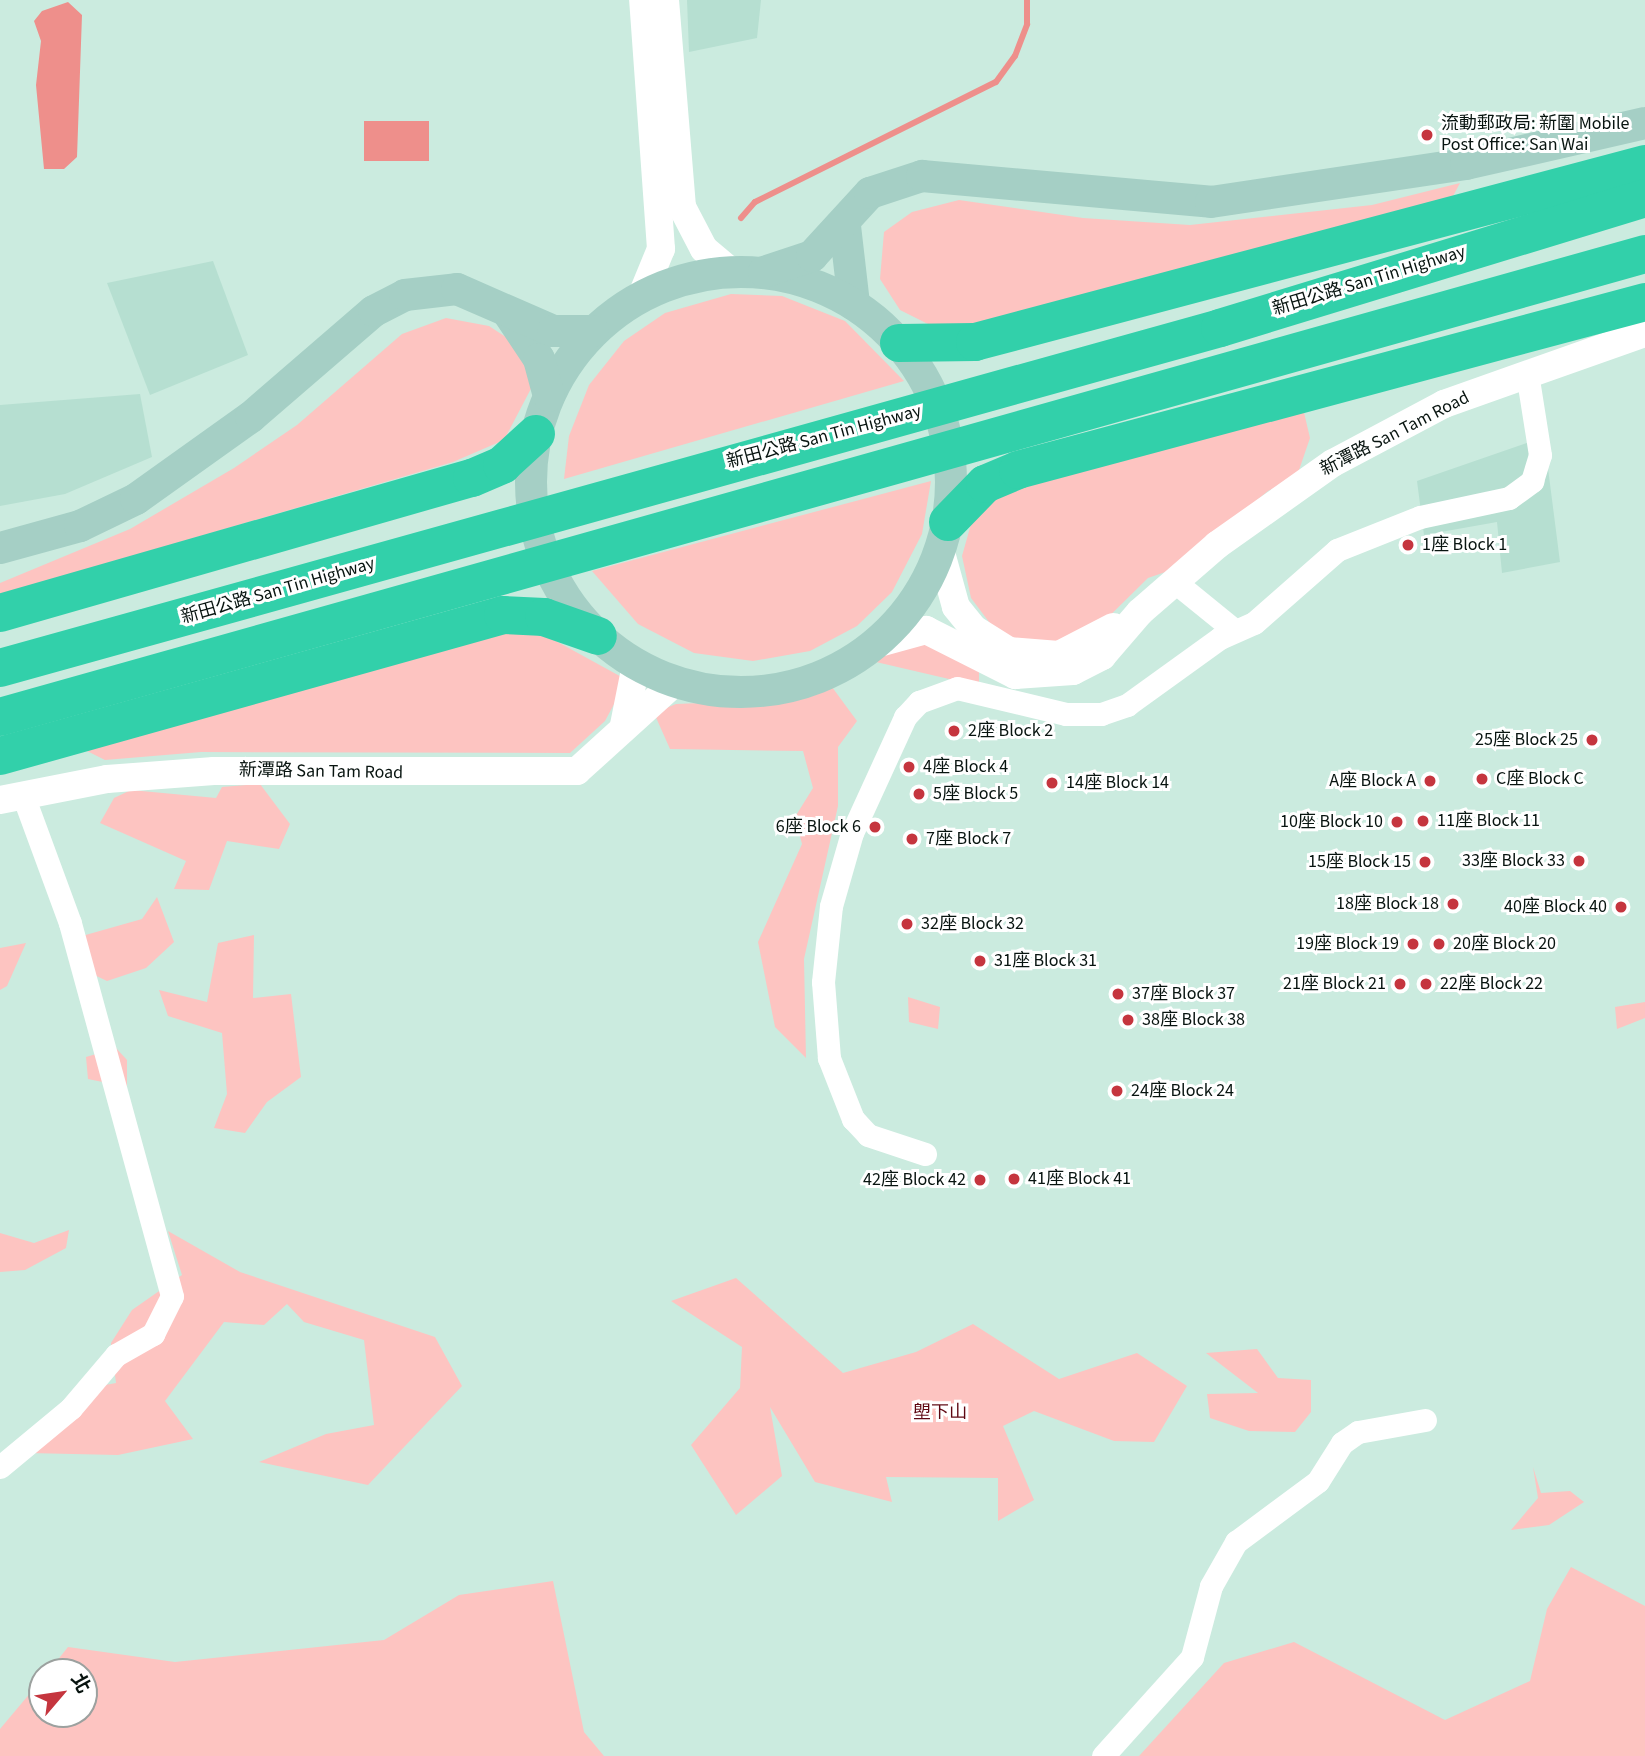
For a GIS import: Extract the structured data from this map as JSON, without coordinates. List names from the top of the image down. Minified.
{"streets":{"highway":["新田公路 San Tin Highway"],"street":["新潭路 San Tam Road"]},"parks":["塱下山"],"places":["流動郵政局: 新圍 Mobile Post Office: San Wai","1座 Block 1","2座 Block 2","25座 Block 25","4座 Block 4","C座 Block C","A座 Block A","14座 Block 14","5座 Block 5","11座 Block 11","10座 Block 10","6座 Block 6","7座 Block 7","33座 Block 33","15座 Block 15","18座 Block 18","40座 Block 40","32座 Block 32","19座 Block 19","20座 Block 20","31座 Block 31","21座 Block 21","22座 Block 22","37座 Block 37","38座 Block 38","24座 Block 24","41座 Block 41","42座 Block 42"],"north":"top right"}
